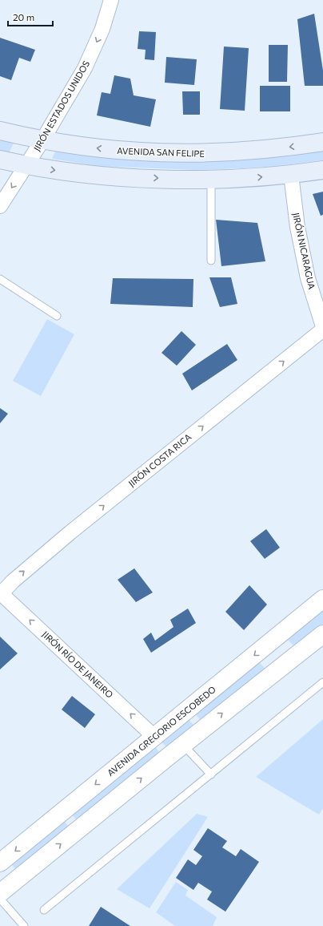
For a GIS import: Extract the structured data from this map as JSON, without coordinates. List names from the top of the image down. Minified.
{"streets":{"main road":["AVENIDA SAN FELIPE"],"street":["JIRÓN ESTADOS UNIDOS","JIRÓN NICARAGUA","JIRÓN COSTA RICA","JIRÓN RÍO DE JANEIRO","AVENIDA GREGORIO ESCOBEDO"]},"crossings":[["JIRÓN ESTADOS UNIDOS","AVENIDA SAN FELIPE"],["JIRÓN COSTA RICA","JIRÓN RÍO DE JANEIRO"],["JIRÓN RÍO DE JANEIRO","AVENIDA GREGORIO ESCOBEDO"]],"one_way":["JIRÓN ESTADOS UNIDOS","JIRÓN COSTA RICA","JIRÓN RÍO DE JANEIRO"],"scale_bar":"20 m"}
